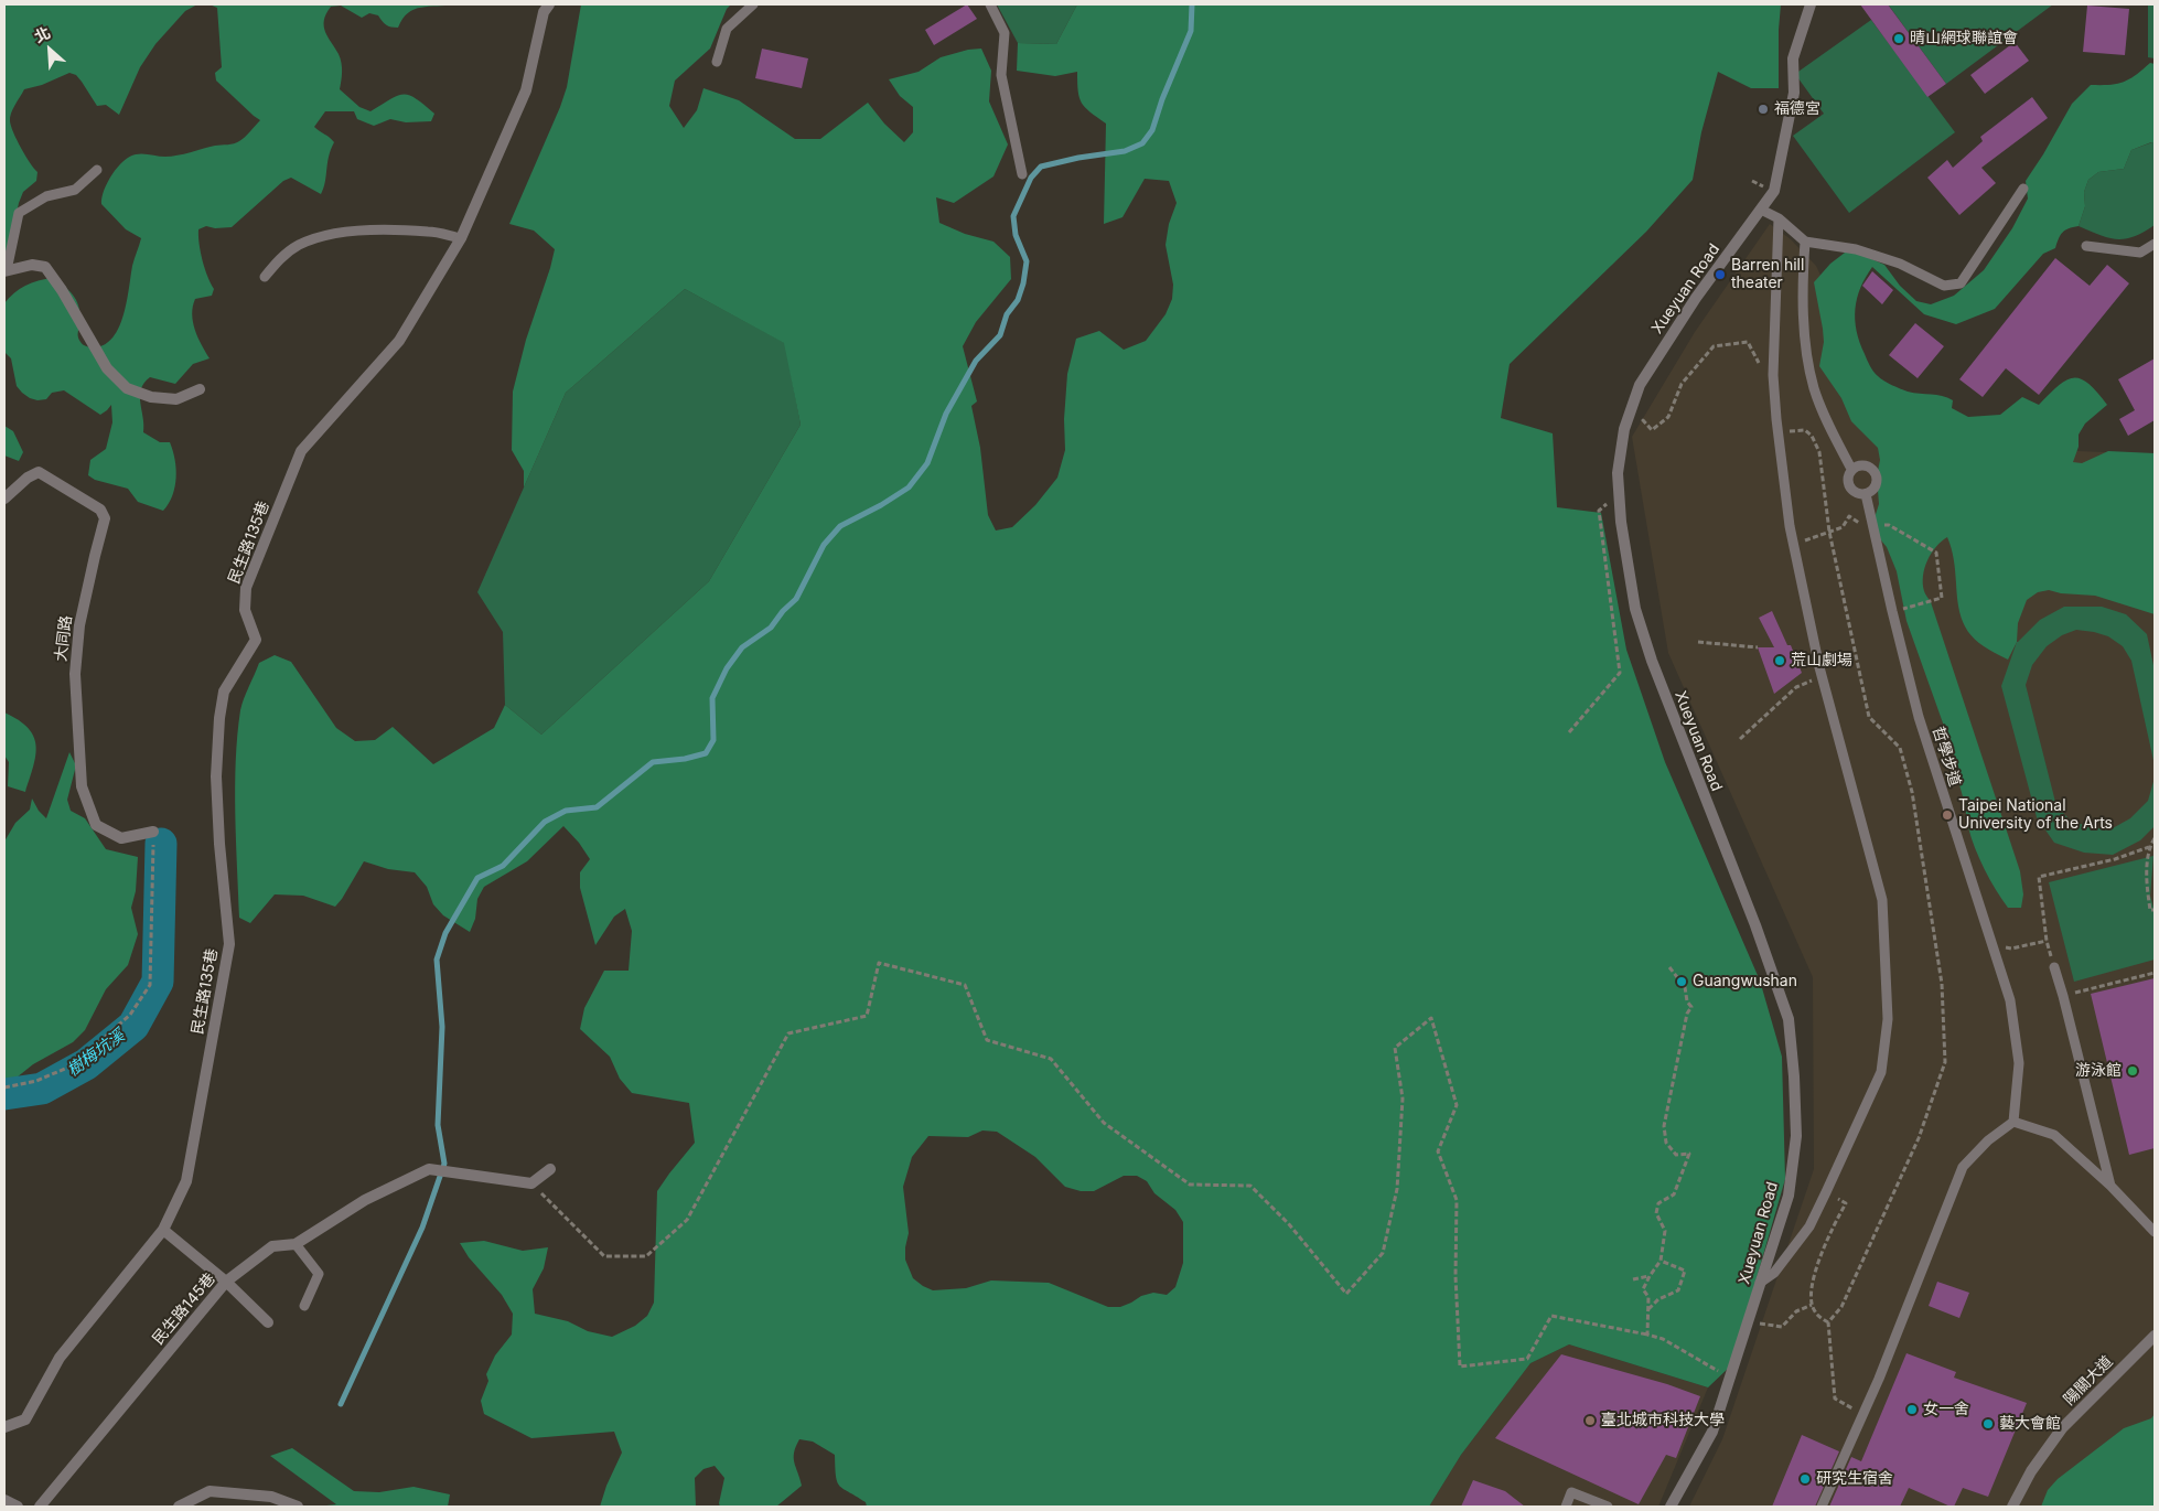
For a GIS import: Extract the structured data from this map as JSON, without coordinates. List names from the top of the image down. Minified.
{"streets":{"street":["Xueyuan Road","民生路135巷","大同路","民生路145巷","陽關大道"],"lane":["哲學步道"]},"water":["樹梅坑溪"],"places":["晴山網球聯誼會","福德宮","Barren hill theater","荒山劇場","Taipei National University of the Arts","Guangwushan","游泳館","女一舍","臺北城市科技大學","藝大會館","研究生宿舍"],"north":"top left"}
